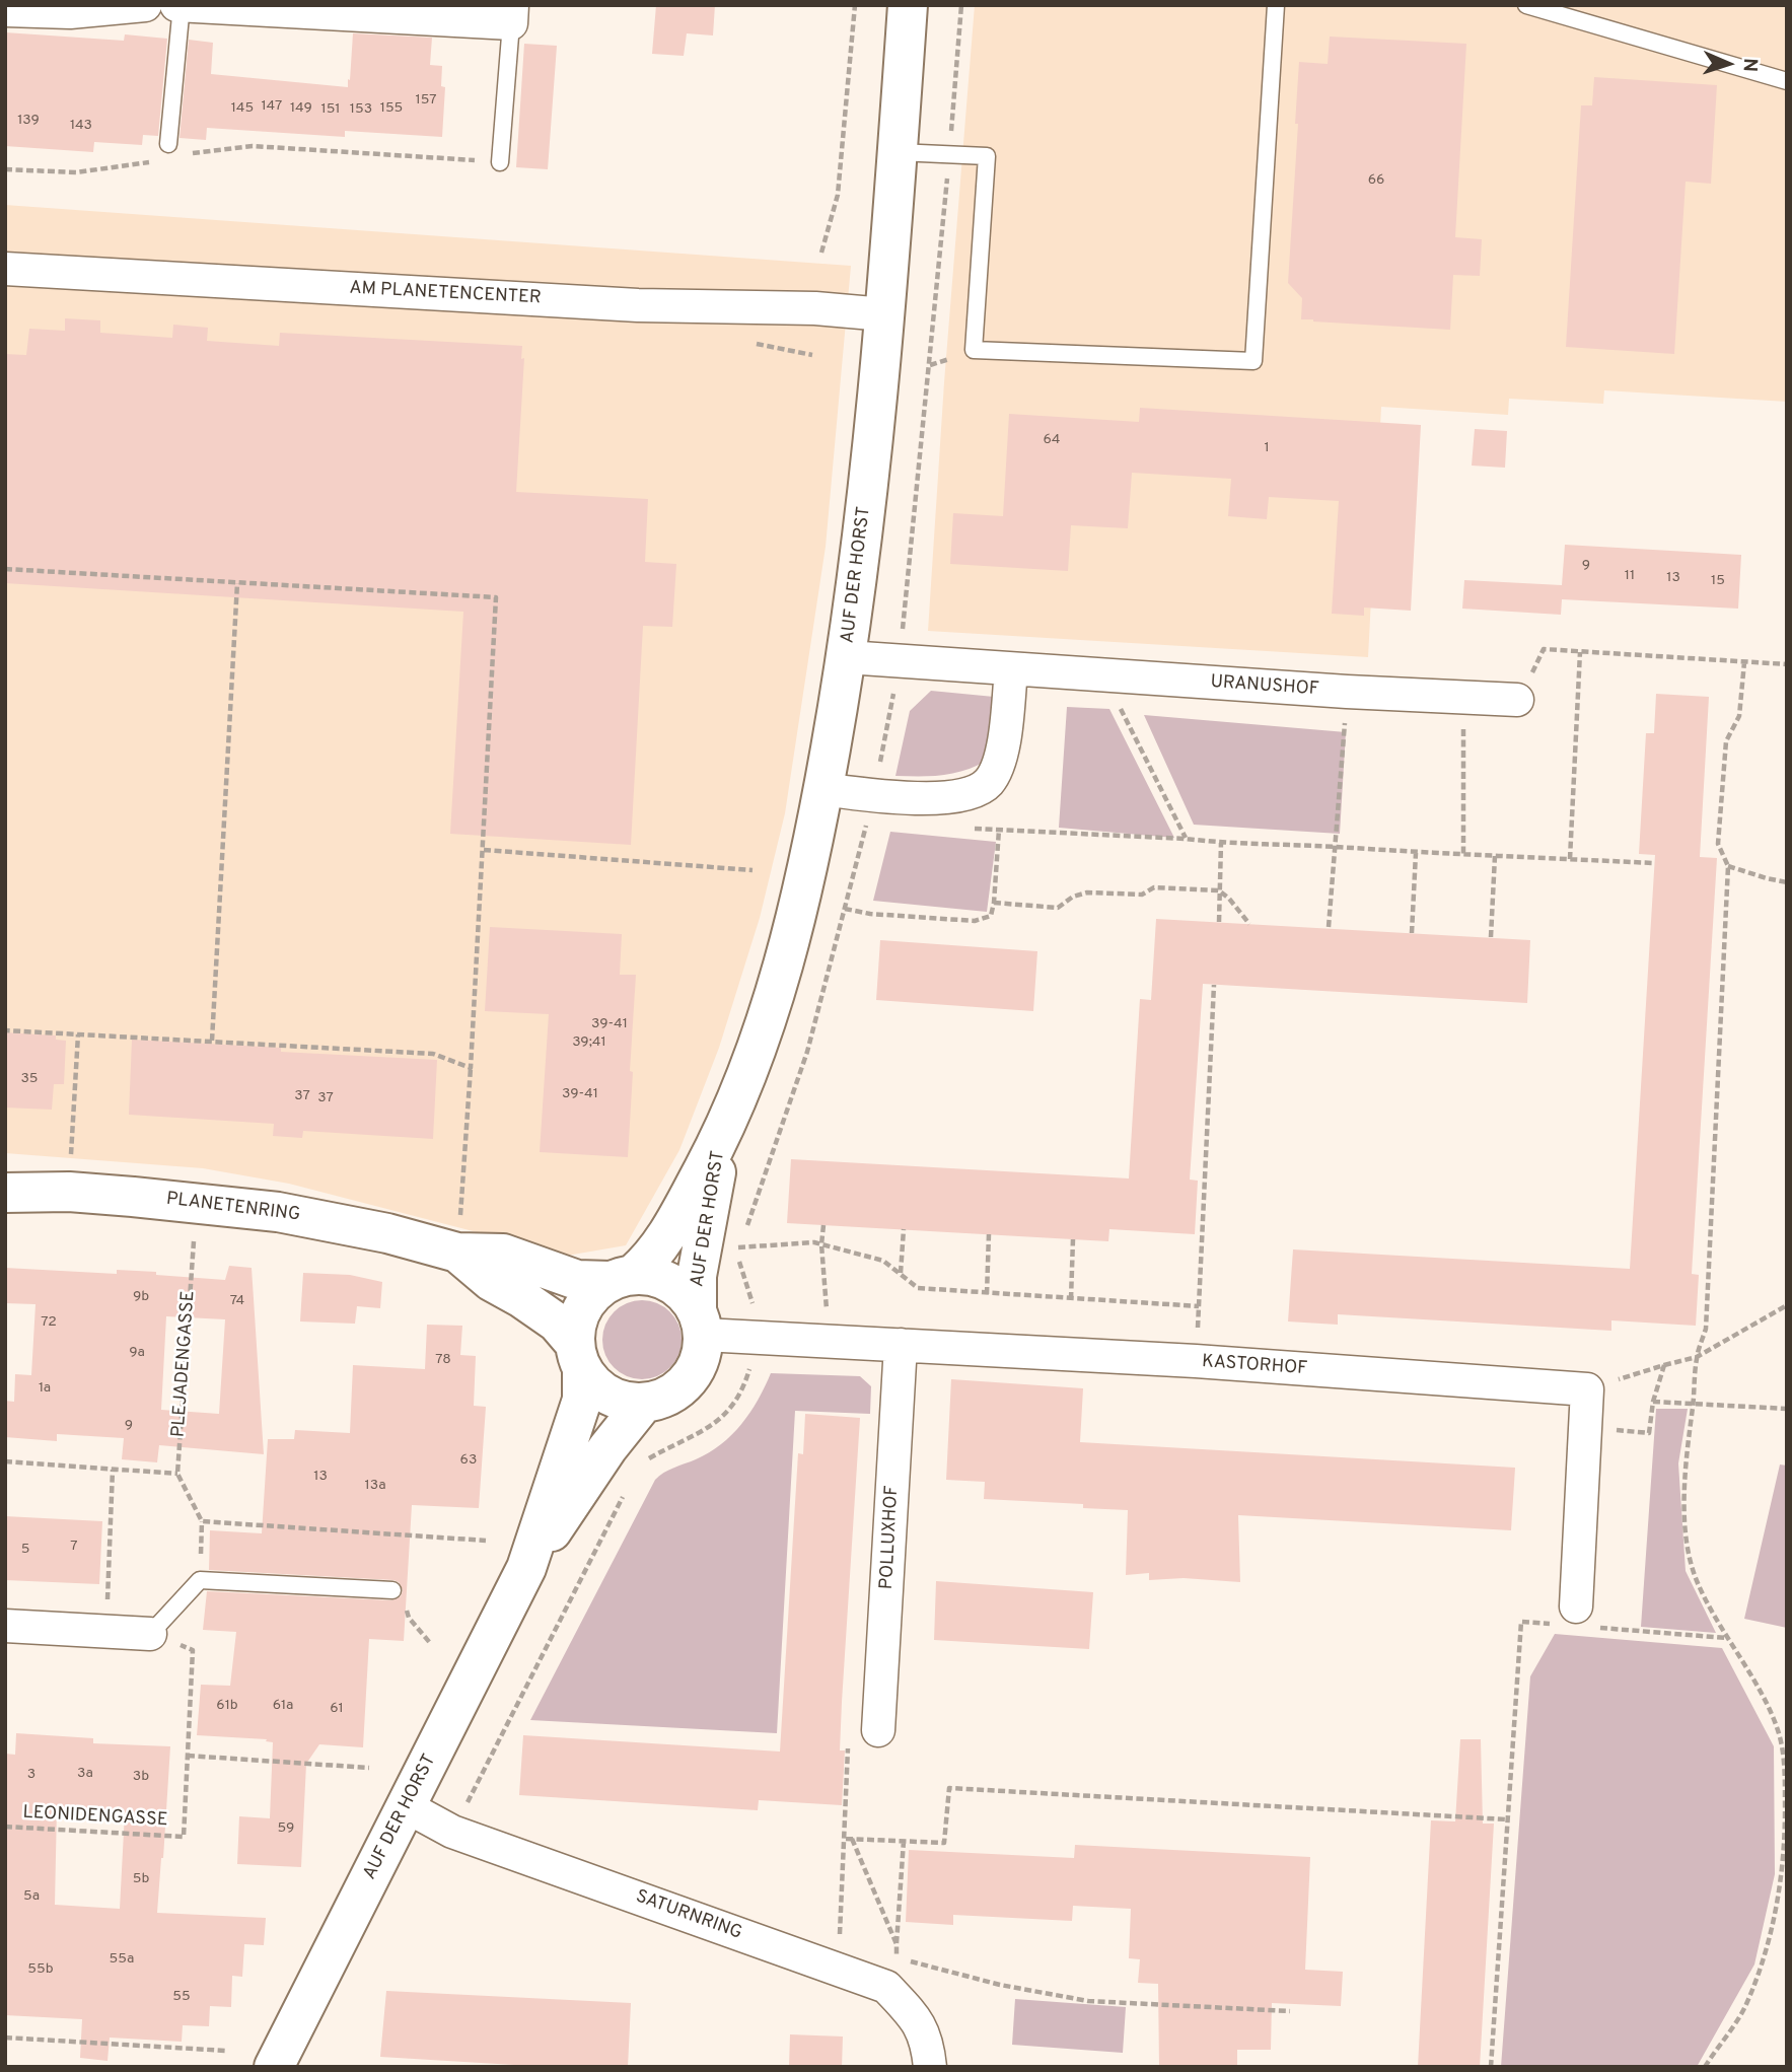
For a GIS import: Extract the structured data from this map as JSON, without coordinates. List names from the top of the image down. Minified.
{"streets":{"street":["AM PLANETENCENTER","AUF DER HORST","URANUSHOF","PLANETENRING","KASTORHOF","POLLUXHOF","SATURNRING"],"path":["PLEJADENGASSE","LEONIDENGASSE"]},"crossings":[["AM PLANETENCENTER","AUF DER HORST"],["AUF DER HORST","URANUSHOF"],["AUF DER HORST","PLANETENRING"],["AUF DER HORST","KASTORHOF"],["AUF DER HORST","SATURNRING"],["PLANETENRING","PLEJADENGASSE"],["PLANETENRING","KASTORHOF"],["KASTORHOF","POLLUXHOF"]],"house_numbers":["157","147","145","149","155","151","153","139","143","66","64","1","9","11","13","15","39-41","39;41","35","39-41","37","37","9b","74","72","9a","78","1a","9","63","13","13a","7","5","61b","61a","61","3a","3","3b","59","5b","5a","55a","55b","55"],"north":"right"}
